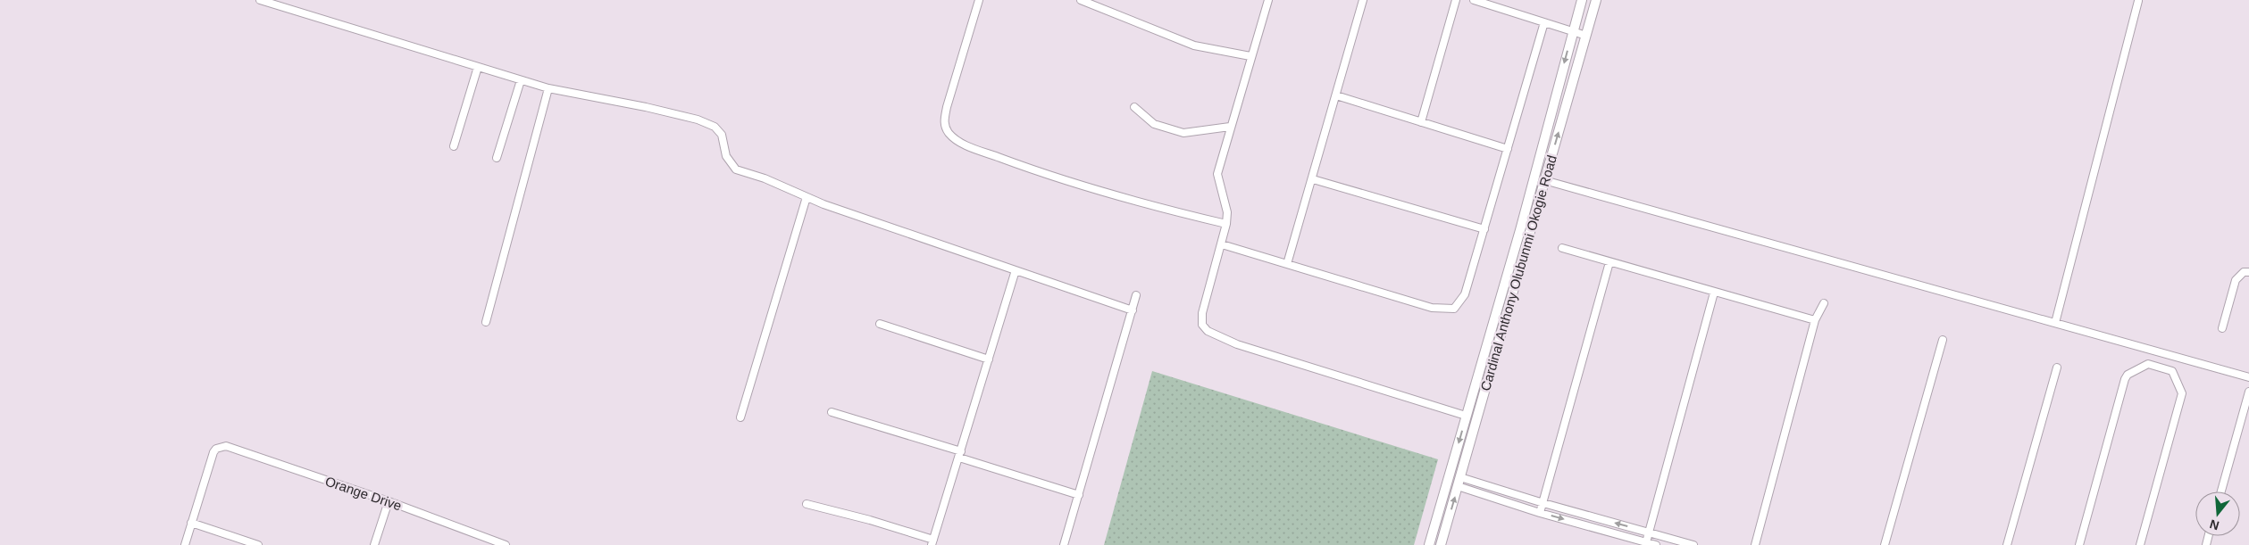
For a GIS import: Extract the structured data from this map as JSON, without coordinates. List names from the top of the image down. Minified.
{"streets":{"street":["Cardinal Anthony Olubunmi Okogie Road","Orange Drive"]},"north":"bottom"}
